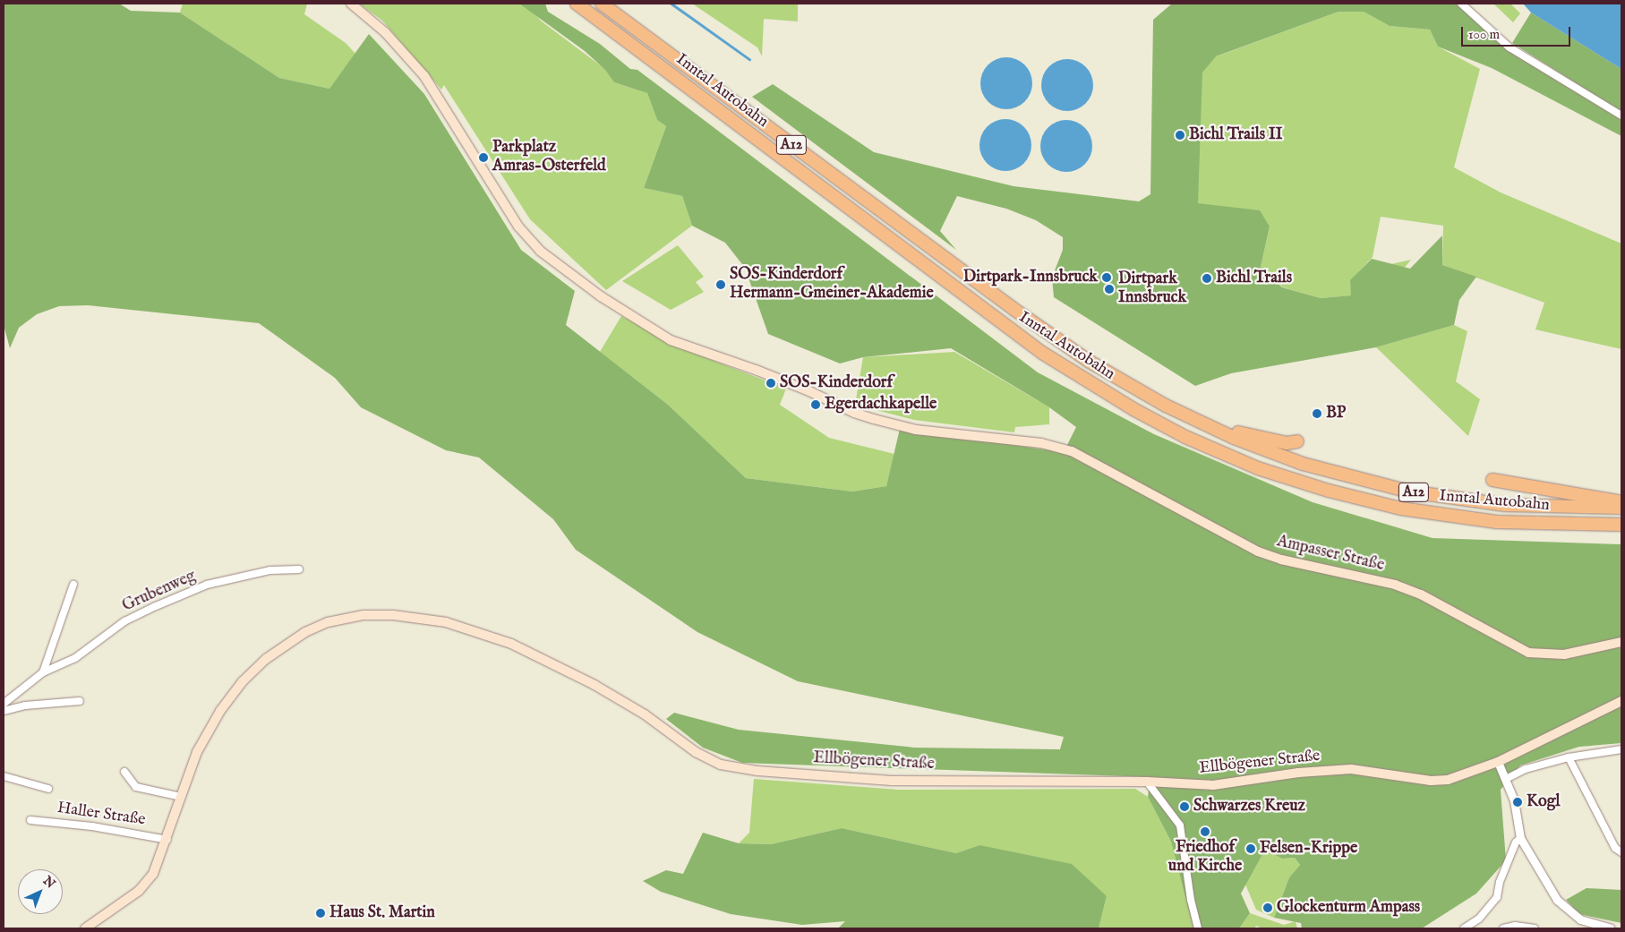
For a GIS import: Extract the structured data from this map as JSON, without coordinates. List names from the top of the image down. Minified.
{"streets":{"highway":["Inntal Autobahn","A12"],"main road":["Ampasser Straße","Ellbögener Straße"],"street":["Grubenweg","Haller Straße"]},"crossings":[["Ellbögener Straße","Haller Straße"]],"places":["Bichl Trails II","Parkplatz Amras-Osterfeld","Dirtpark-Innsbruck","Bichl Trails","SOS-Kinderdorf Hermann-Gmeiner-Akademie","Dirtpark Innsbruck","SOS-Kinderdorf","Egerdachkapelle","BP","Kogl","Schwarzes Kreuz","Friedhof und Kirche","Felsen-Krippe","Glockenturm Ampass","Haus St. Martin"],"scale_bar":"100 m","north":"top right"}
